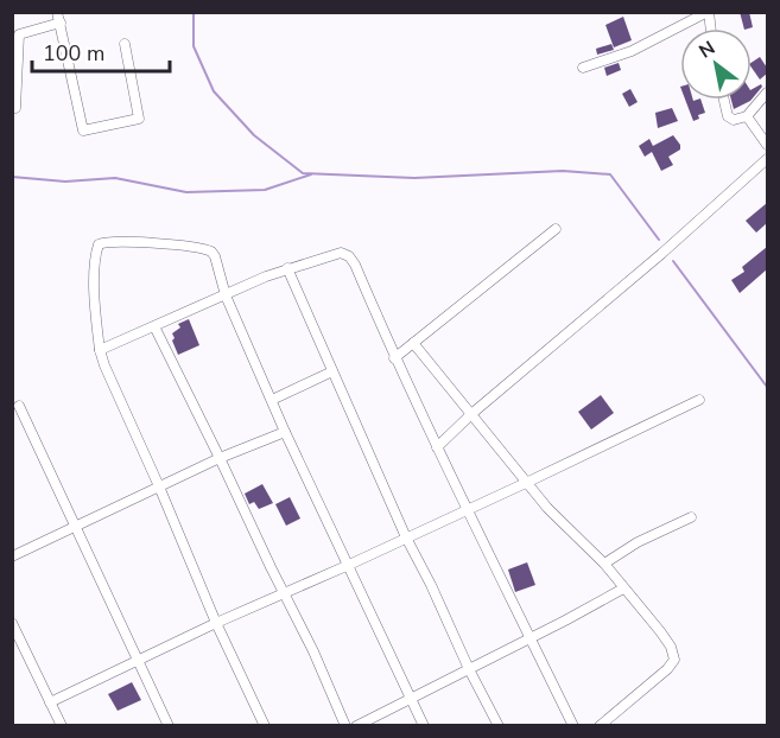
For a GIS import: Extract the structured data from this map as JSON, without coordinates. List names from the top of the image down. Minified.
{"scale_bar":"100 m","north":"top left"}
